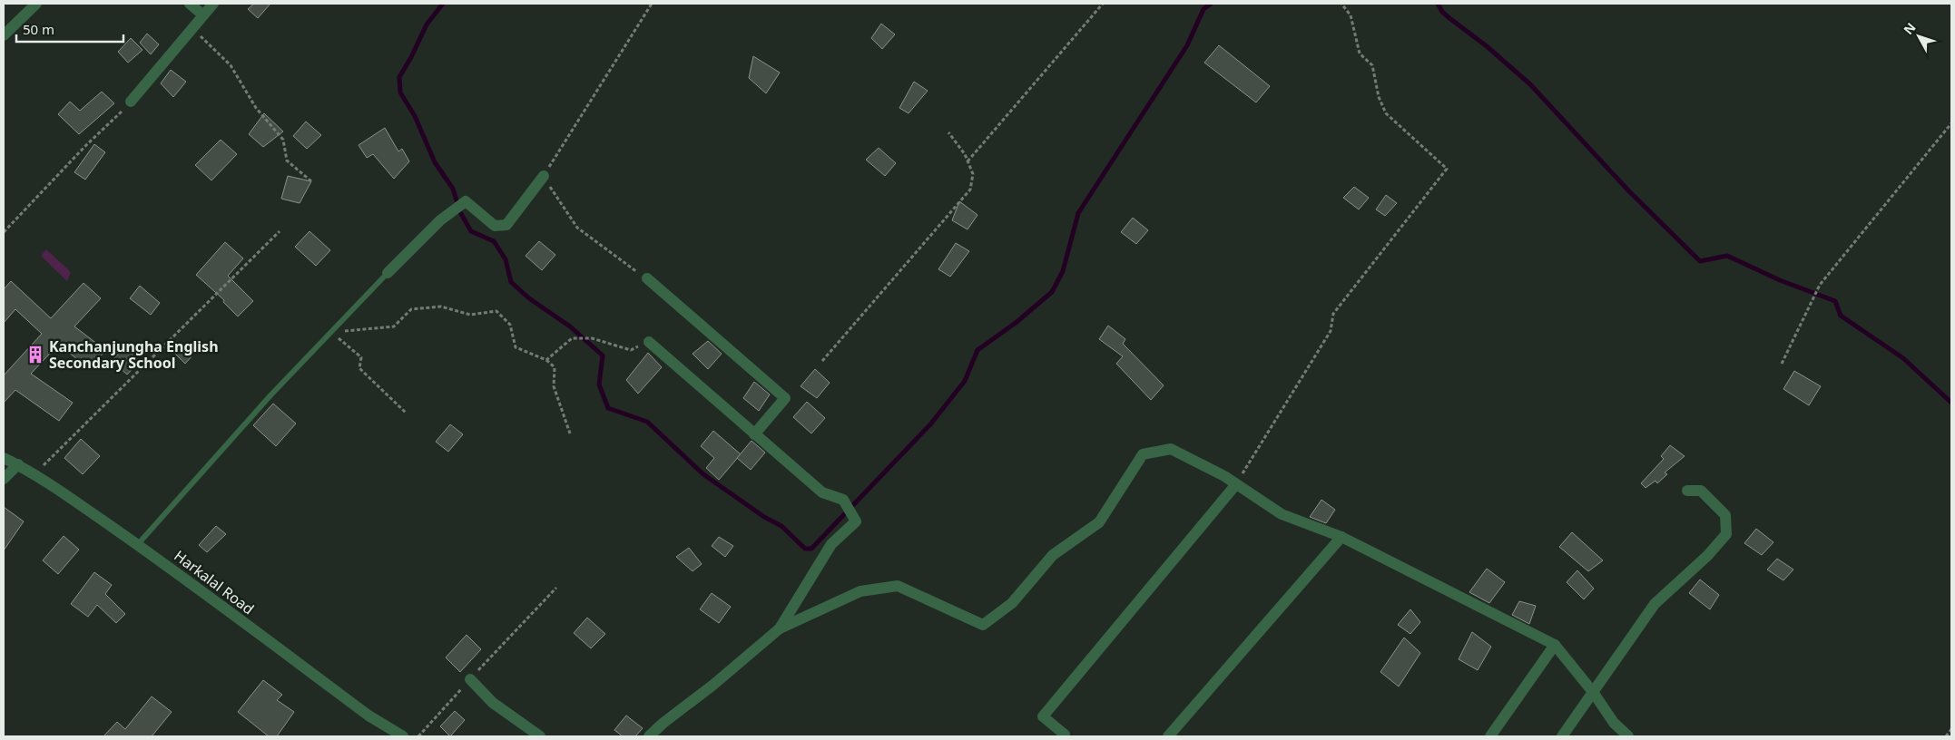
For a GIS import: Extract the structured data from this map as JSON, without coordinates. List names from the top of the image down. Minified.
{"streets":{"street":["Harkalal Road"]},"places":{"building":["Kanchanjungha English Secondary School"]},"scale_bar":"50 m","north":"top left"}
